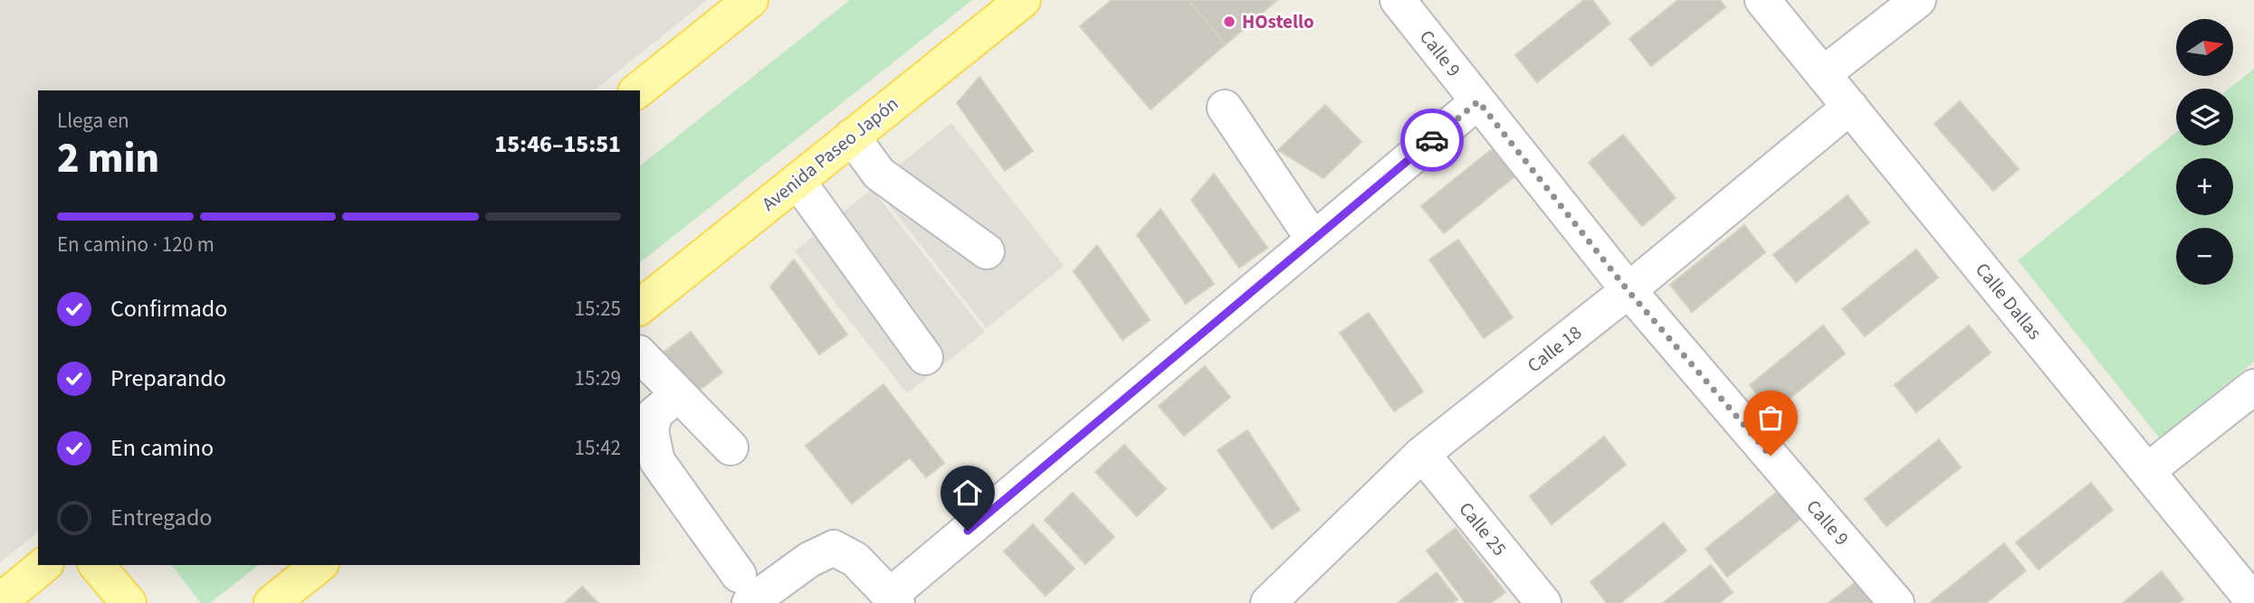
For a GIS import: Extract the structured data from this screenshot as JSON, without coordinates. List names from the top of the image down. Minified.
{"streets":{"main road":["Avenida Paseo Japón"],"street":["Calle 9","Calle Dallas","Calle 18","Calle 25"]},"crossings":[["Calle 9","Calle 18"],["Calle Dallas","Calle 18"],["Calle 18","Calle 25"]],"places":["HOstello"],"north":"right","page":{"map_buttons":["+","−"],"heading":["2 min","Llega en","15:46–15:51"],"bar":"En camino · 120 m","list":[["Confirmado","15:25"],["Preparando","15:29"],["En camino","15:42"],"Entregado"]}}
